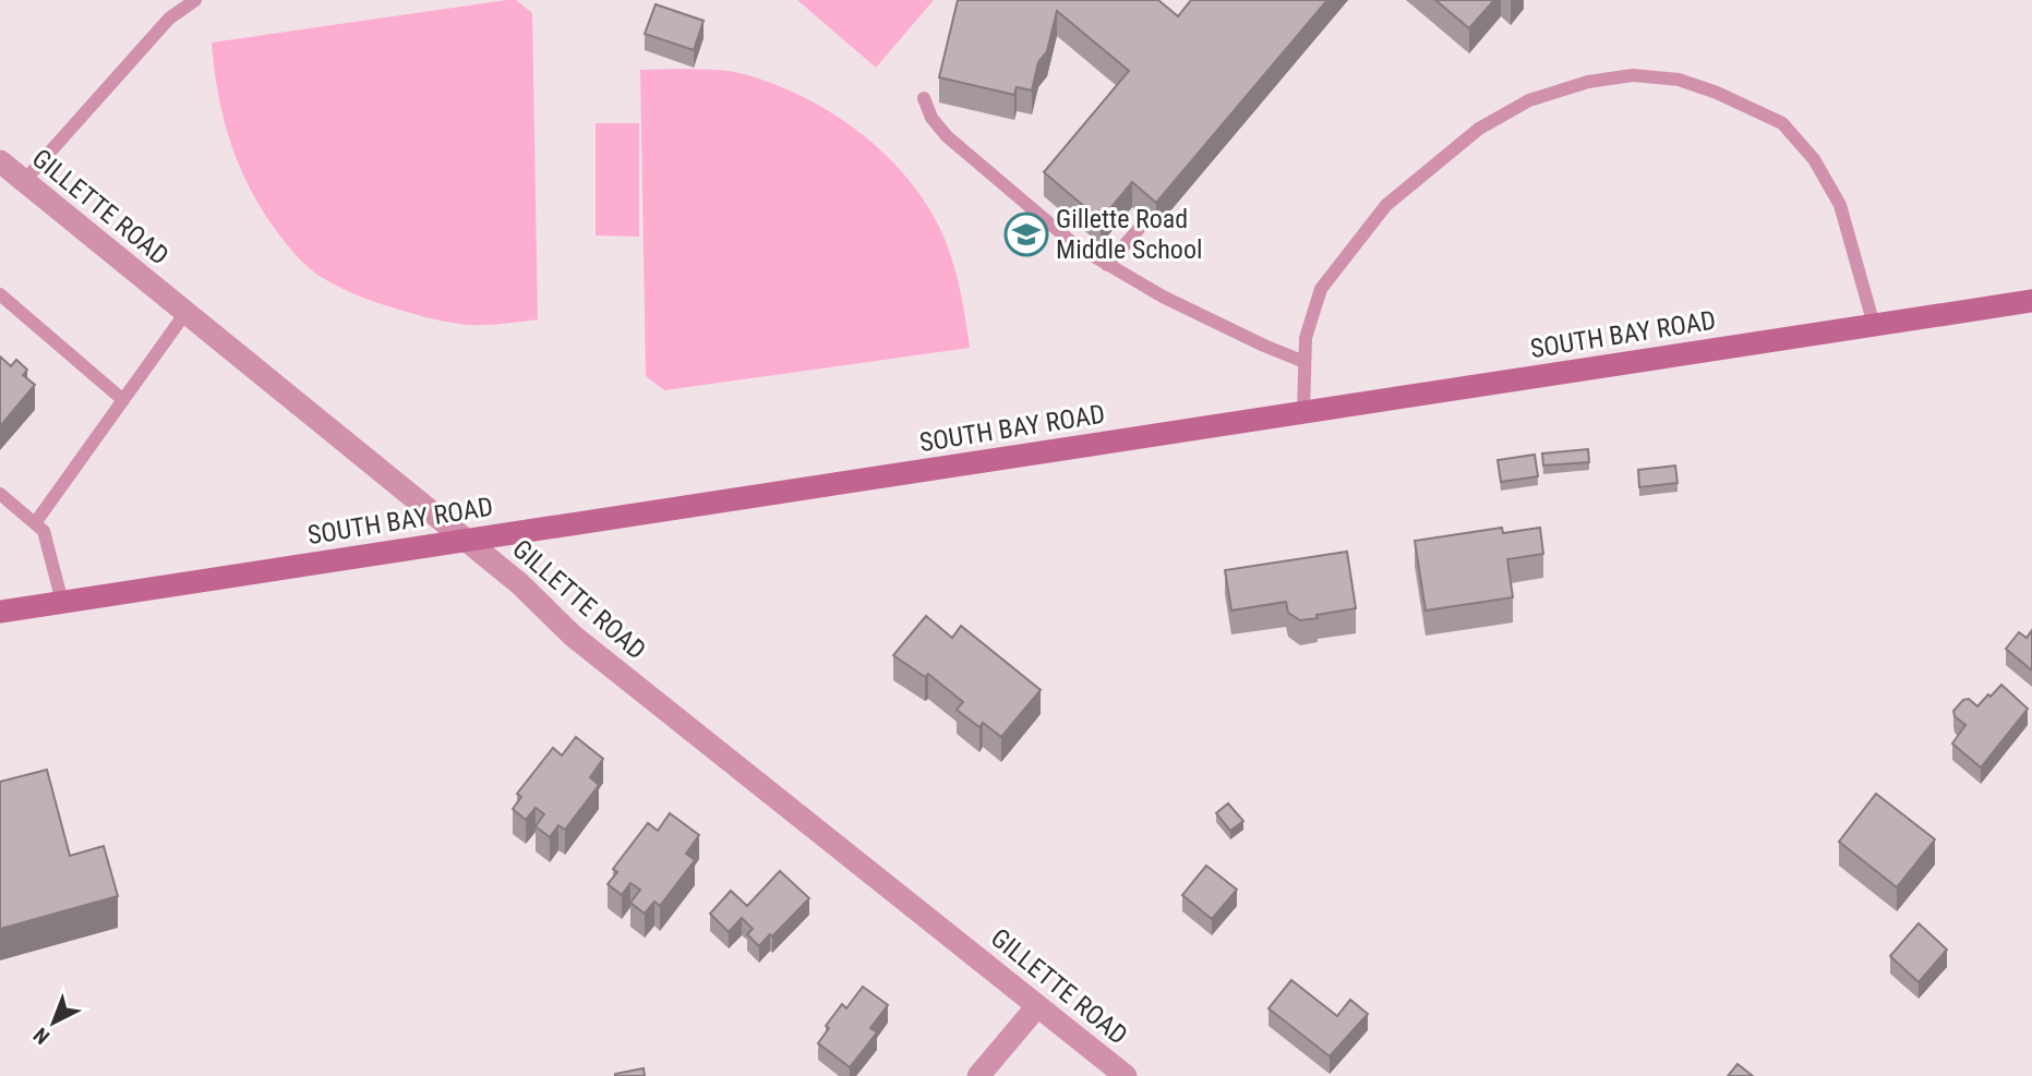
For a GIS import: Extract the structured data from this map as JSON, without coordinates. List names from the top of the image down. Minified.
{"streets":{"street":["GILLETTE ROAD","SOUTH BAY ROAD"]},"crossings":[["GILLETTE ROAD","SOUTH BAY ROAD"]],"places":{"school or university":["Gillette Road Middle School"]},"north":"bottom left"}
